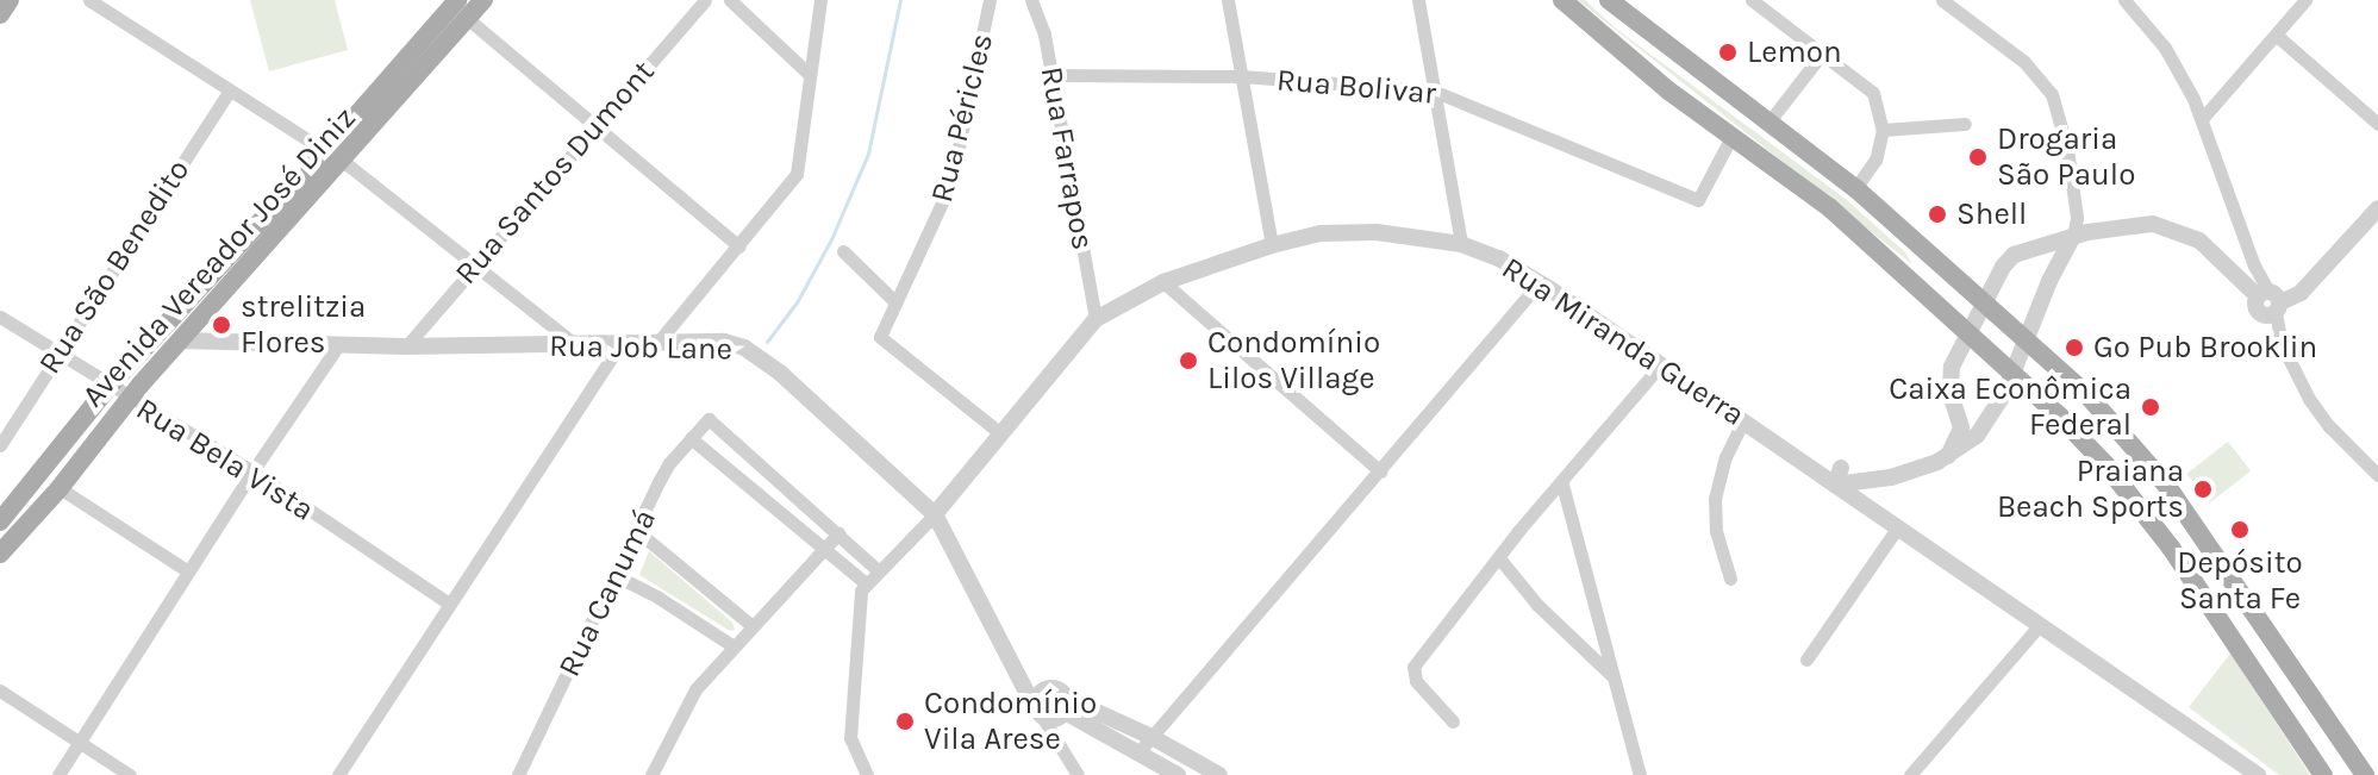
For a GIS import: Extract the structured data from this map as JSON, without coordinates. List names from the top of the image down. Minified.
{"streets":{"main road":["Avenida Vereador José Diniz"],"street":["Rua Bolivar","Rua Péricles","Rua Farrapos","Rua Santos Dumont","Rua São Benedito","Rua Miranda Guerra","Rua Job Lane","Rua Bela Vista","Rua Canumá"]},"crossings":[["Rua Bolivar","Rua Farrapos"],["Rua Péricles","Rua Miranda Guerra"],["Rua Farrapos","Rua Miranda Guerra"],["Rua Santos Dumont","Rua Job Lane"],["Avenida Vereador José Diniz","Rua Job Lane"],["Avenida Vereador José Diniz","Rua Bela Vista"],["Rua São Benedito","Rua Bela Vista"],["Rua Miranda Guerra","Rua Job Lane"]],"places":["Lemon","Drogaria São Paulo","Shell","strelitzia Flores","Go Pub Brooklin","Condomínio Lilos Village","Caixa Econômica Federal","Praiana Beach Sports","Depósito Santa Fe","Condomínio Vila Arese"]}
